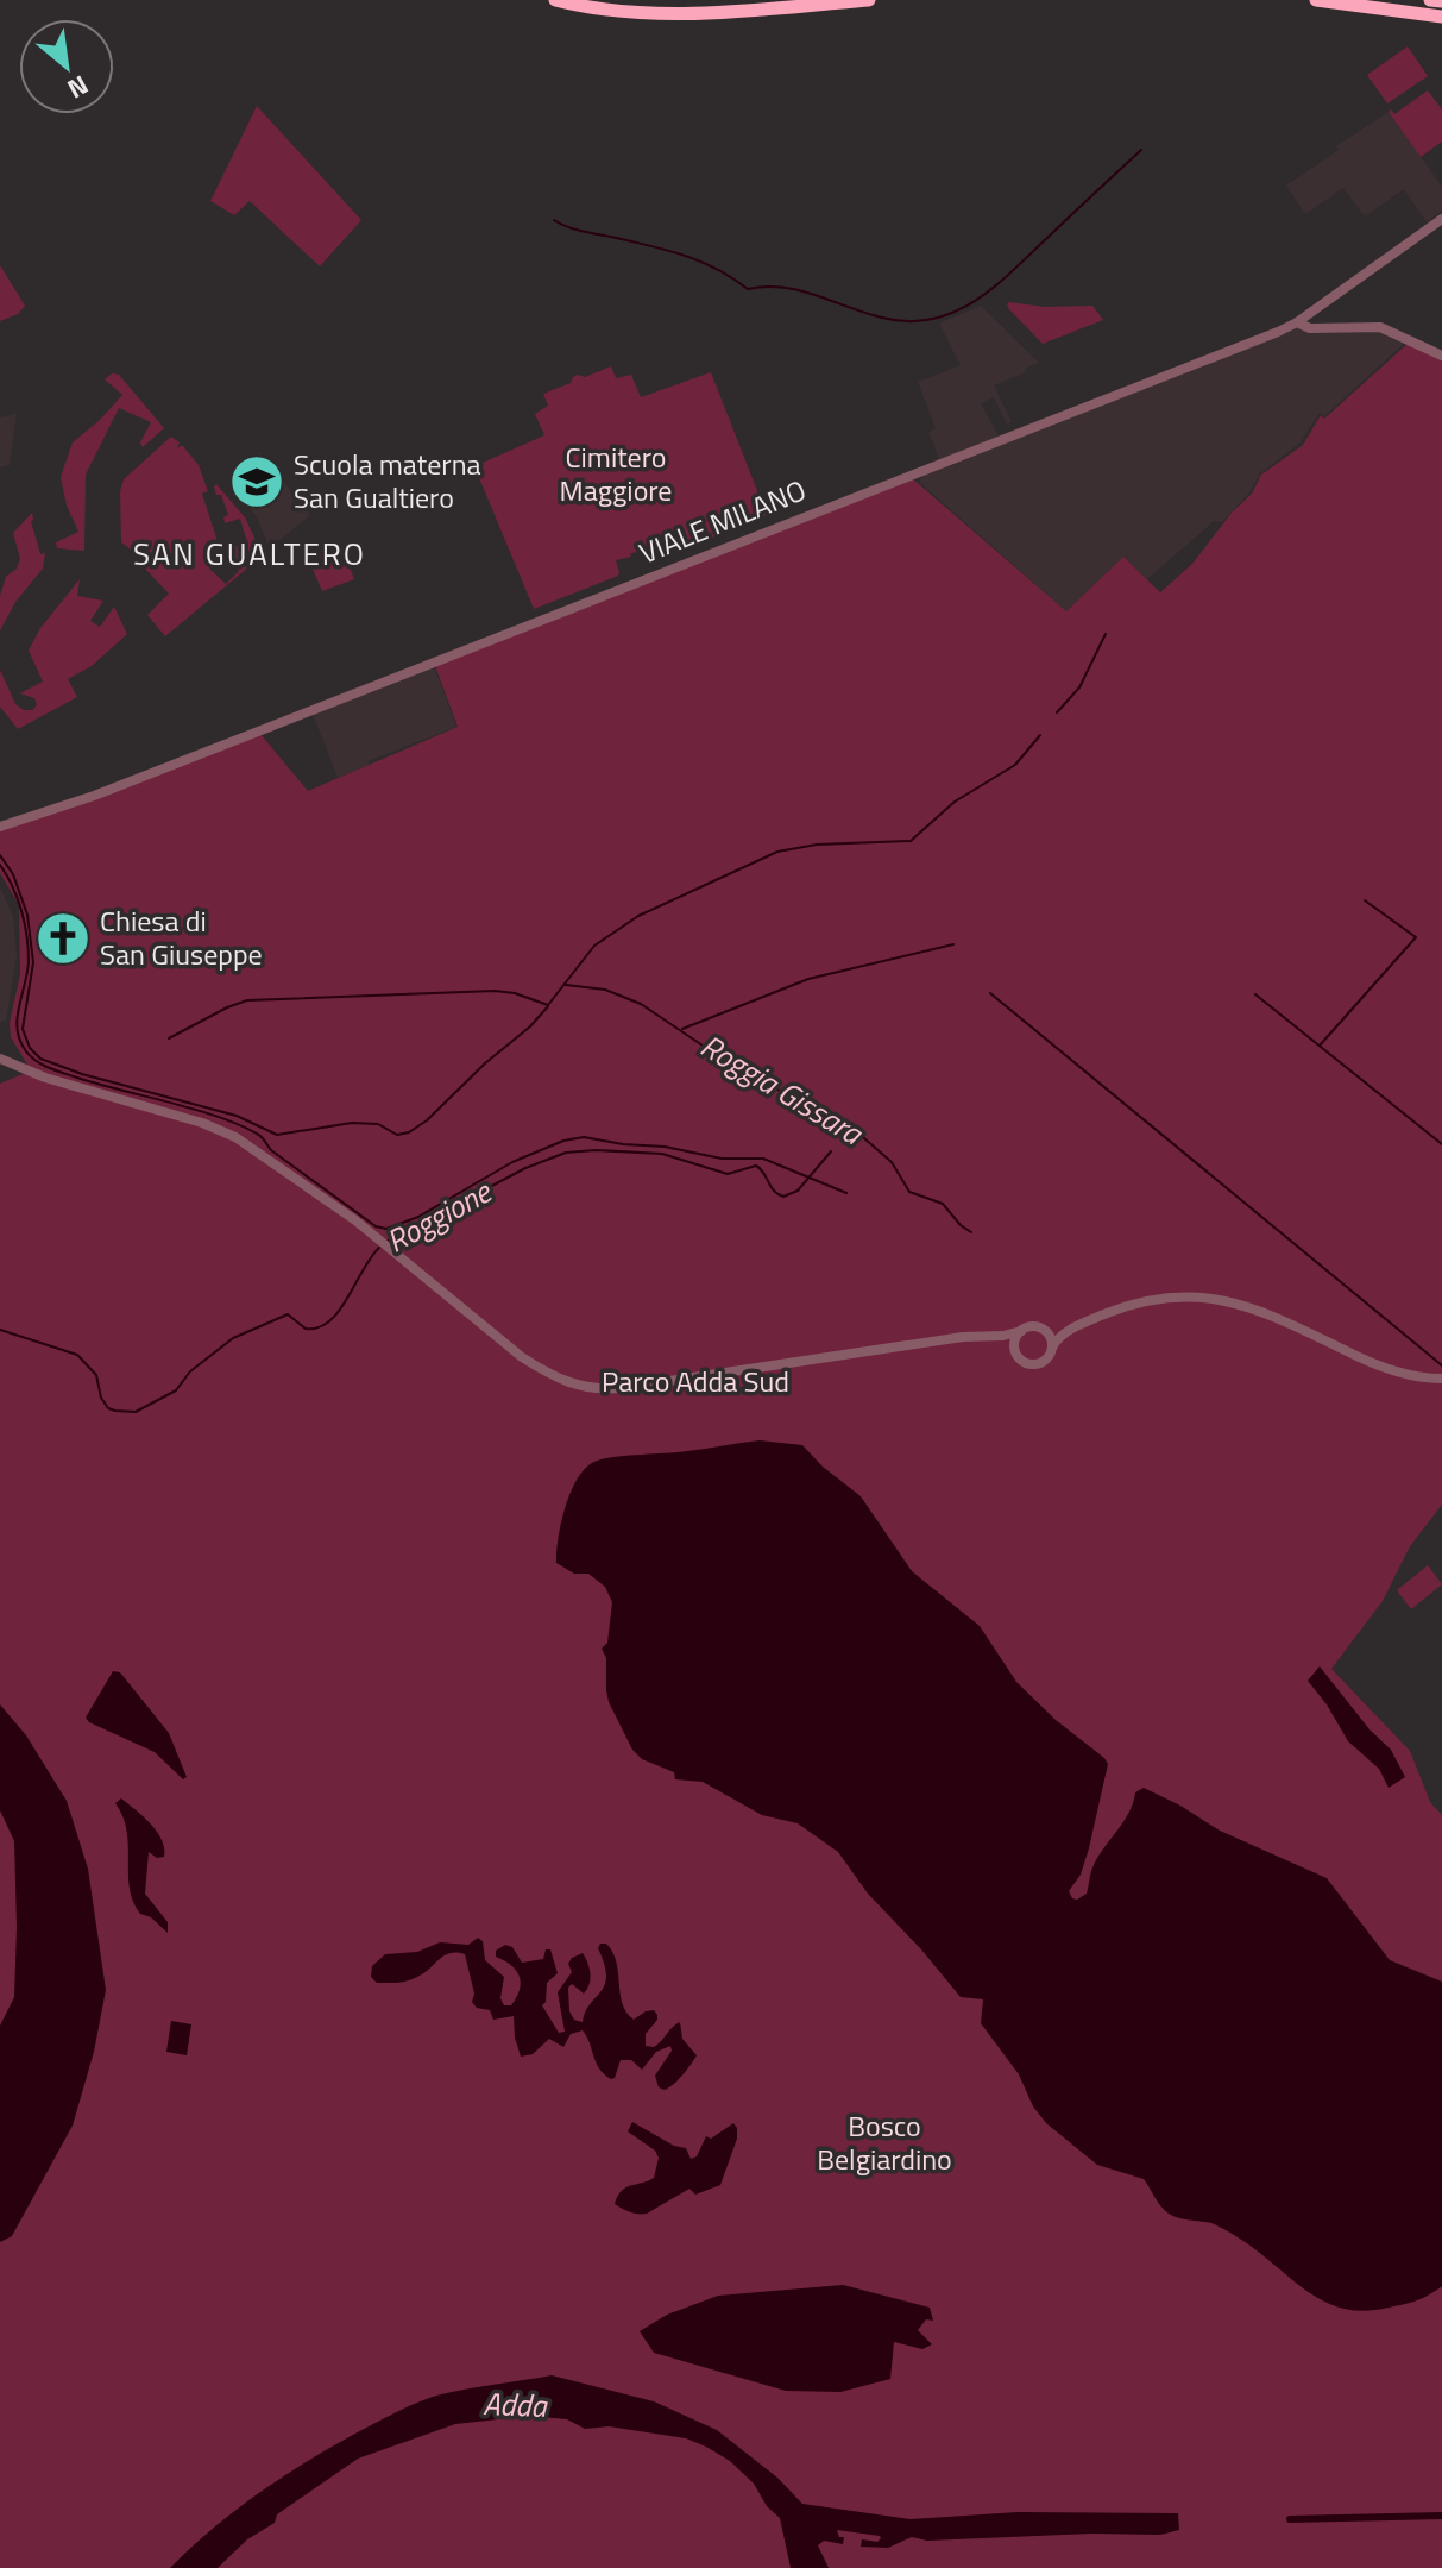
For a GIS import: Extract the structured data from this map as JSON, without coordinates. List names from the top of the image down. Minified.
{"streets":{"street":["VIALE MILANO"]},"districts":["SAN GUALTERO"],"water":["Roggia Gissara","Roggione","Adda"],"parks":["Cimitero Maggiore","Parco Adda Sud","Bosco Belgiardino"],"places":{"school or university":["Scuola materna San Gualtiero"],"church":["Chiesa di San Giuseppe"]},"north":"bottom right"}
